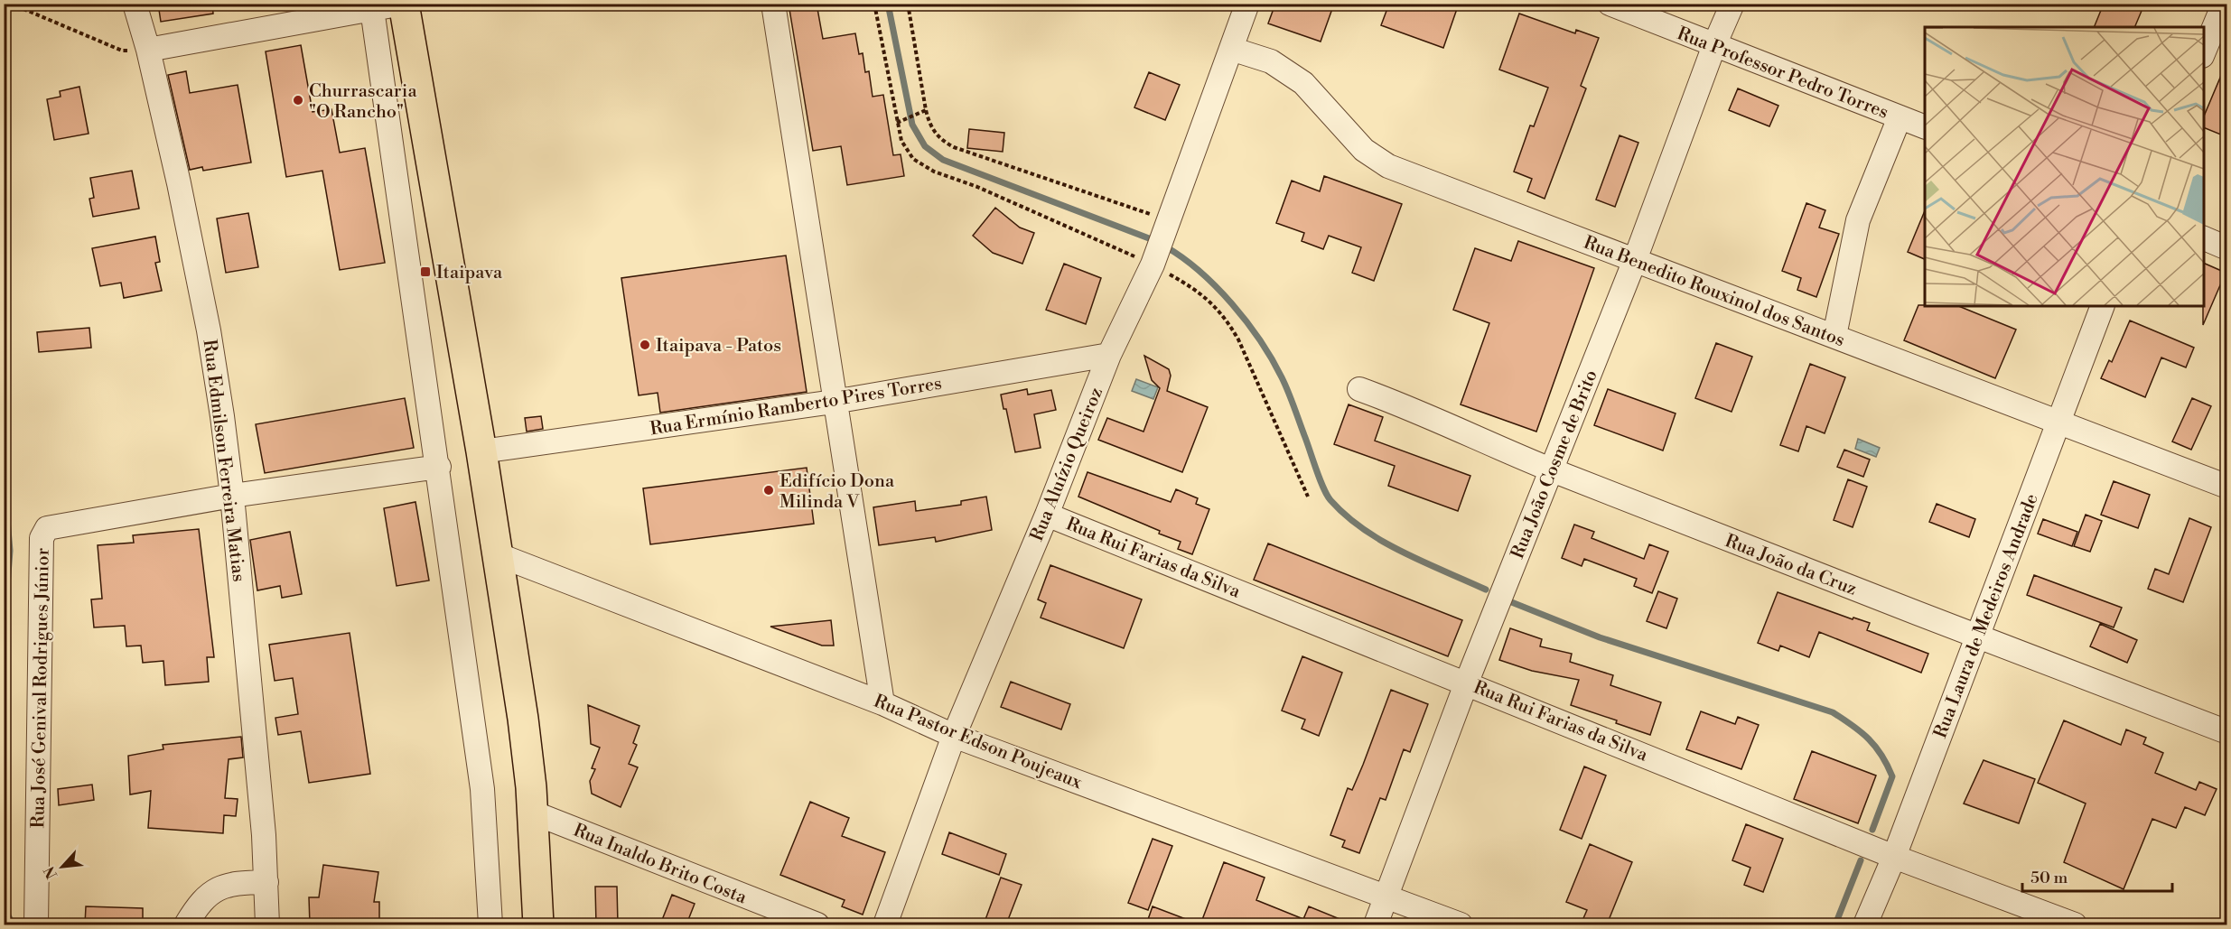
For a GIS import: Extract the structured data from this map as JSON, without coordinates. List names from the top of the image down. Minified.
{"streets":{"street":["Rua Professor Pedro Torres","Rua Benedito Rouxinol dos Santos","Rua Ermínio Ramberto Pires Torres","Rua Edmilson Ferreira Matias","Rua Aluízio Queiroz","Rua João Cosme de Brito","Rua Rui Farias da Silva","Rua João da Cruz","Rua Laura de Medeiros Andrade","Rua José Genival Rodrigues Júnior","Rua Pastor Edson Poujeaux","Rua Inaldo Brito Costa"]},"crossings":[["Rua Professor Pedro Torres","Rua João Cosme de Brito"],["Rua Benedito Rouxinol dos Santos","Rua Aluízio Queiroz"],["Rua Benedito Rouxinol dos Santos","Rua João Cosme de Brito"],["Rua Benedito Rouxinol dos Santos","Rua Laura de Medeiros Andrade"],["Rua Ermínio Ramberto Pires Torres","Rua Aluízio Queiroz"],["Rua Edmilson Ferreira Matias","Rua José Genival Rodrigues Júnior"],["Rua Aluízio Queiroz","Rua Rui Farias da Silva"],["Rua Aluízio Queiroz","Rua Pastor Edson Poujeaux"],["Rua João Cosme de Brito","Rua Rui Farias da Silva"],["Rua João Cosme de Brito","Rua João da Cruz"],["Rua João Cosme de Brito","Rua Pastor Edson Poujeaux"],["Rua Rui Farias da Silva","Rua Laura de Medeiros Andrade"],["Rua João da Cruz","Rua Laura de Medeiros Andrade"]],"places":{"other":["Churrascaria \"O Rancho\"","Itaipava - Patos","Edifício Dona Milinda V"],"transit":["Itaipava"]},"scale_bar":"50 m","north":"bottom left"}
